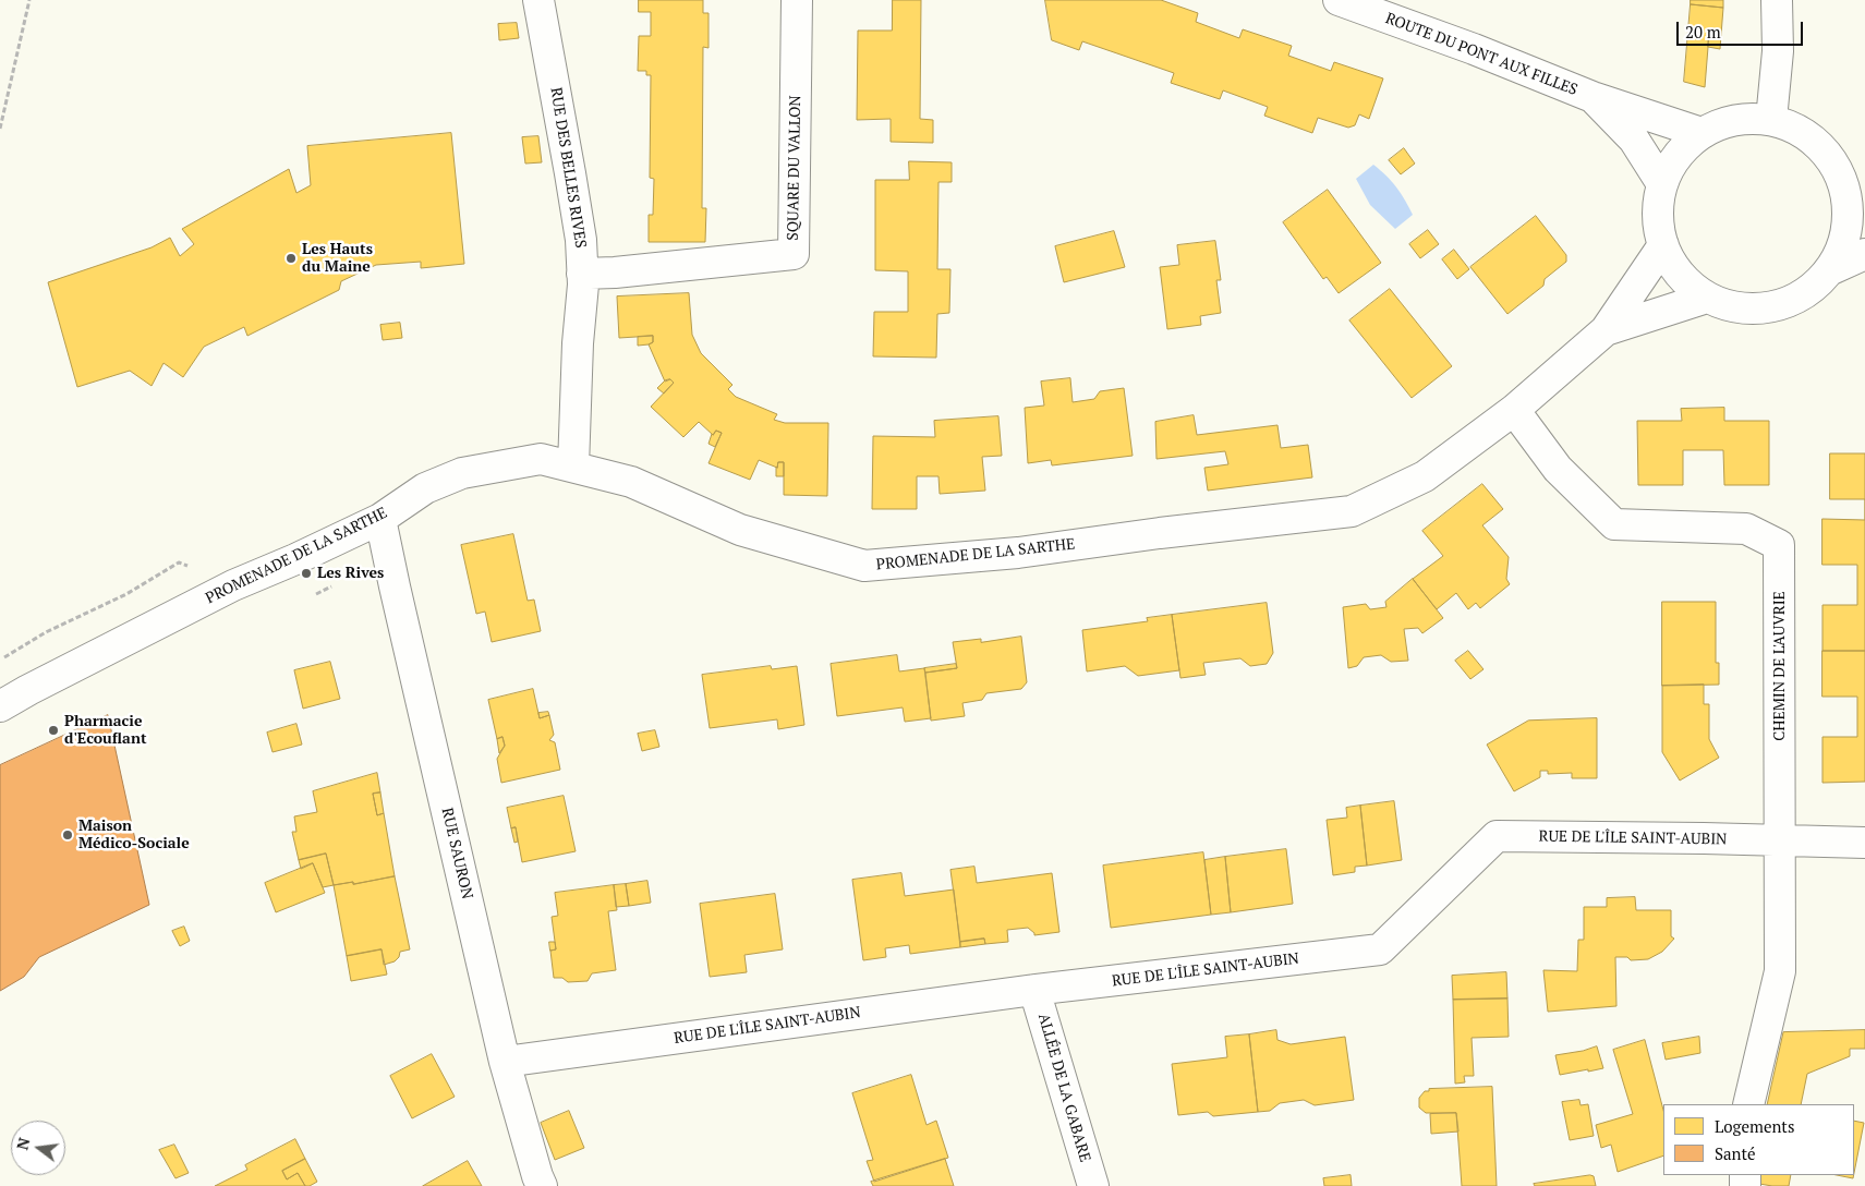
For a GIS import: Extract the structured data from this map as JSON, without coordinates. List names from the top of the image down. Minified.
{"streets":{"street":["ROUTE DU PONT AUX FILLES","RUE DES BELLES RIVES","SQUARE DU VALLON","PROMENADE DE LA SARTHE","CHEMIN DE L'AUVRIE","RUE DE L'ÎLE SAINT-AUBIN","RUE SAURON","ALLÉE DE LA GABARE"]},"crossings":[["ROUTE DU PONT AUX FILLES","PROMENADE DE LA SARTHE"],["RUE DES BELLES RIVES","SQUARE DU VALLON"],["RUE DES BELLES RIVES","PROMENADE DE LA SARTHE"],["PROMENADE DE LA SARTHE","CHEMIN DE L'AUVRIE"],["PROMENADE DE LA SARTHE","RUE SAURON"],["CHEMIN DE L'AUVRIE","RUE DE L'ÎLE SAINT-AUBIN"],["RUE DE L'ÎLE SAINT-AUBIN","RUE SAURON"],["RUE DE L'ÎLE SAINT-AUBIN","ALLÉE DE LA GABARE"]],"places":["Les Hauts du Maine","Les Rives","Pharmacie d'Ecouflant","Maison Médico-Sociale"],"legend":["Logements","Santé"],"scale_bar":"20 m","north":"left"}
